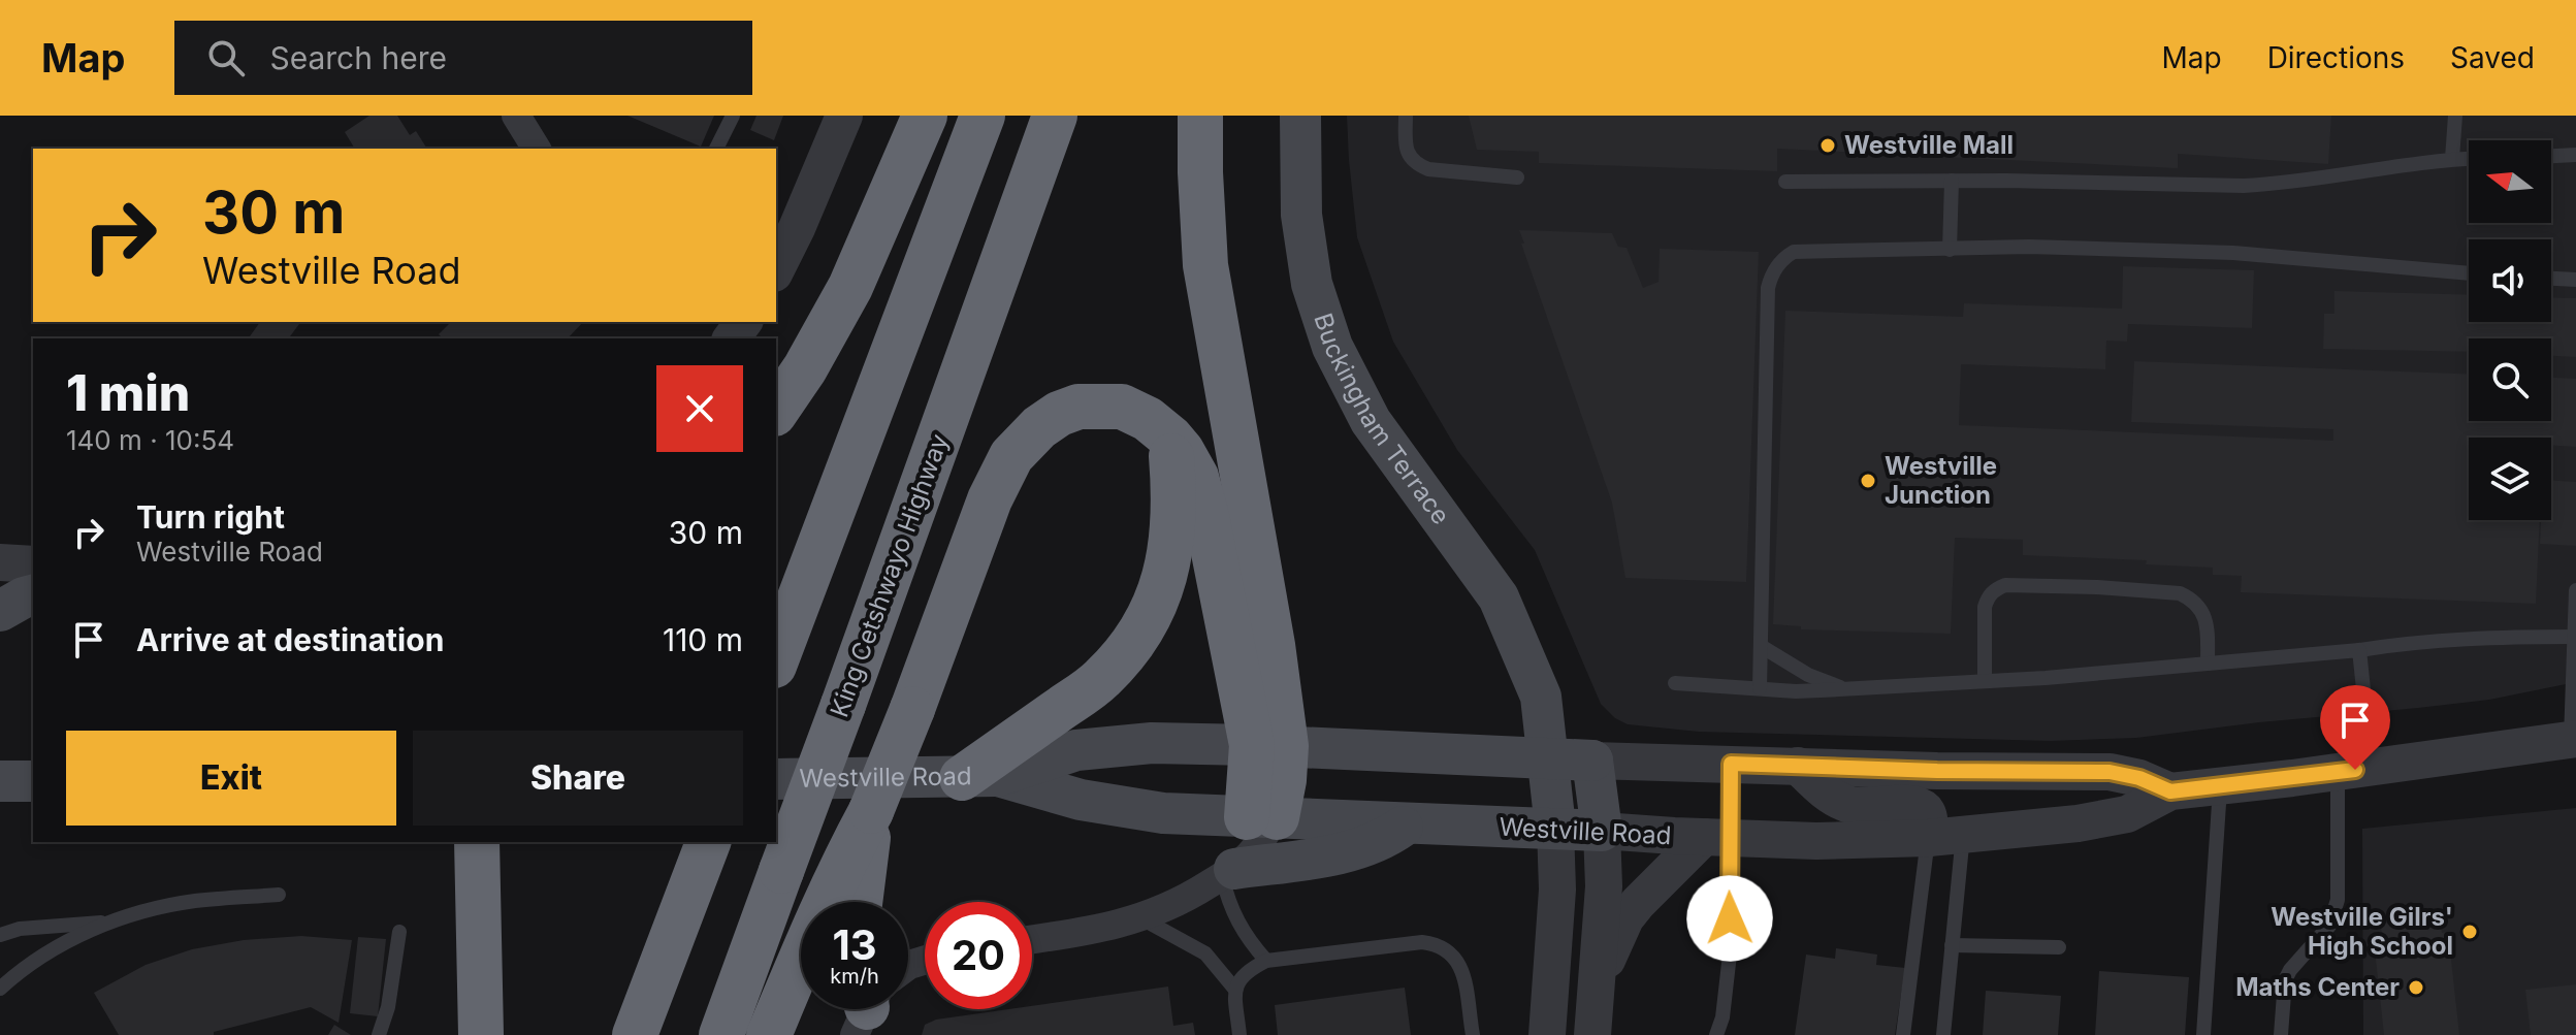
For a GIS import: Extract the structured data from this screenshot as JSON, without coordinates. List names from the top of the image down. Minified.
{"streets":{"highway":["King Cetshwayo Highway"],"main road":["Buckingham Terrace","Westville Road"]},"crossings":[["Buckingham Terrace","Westville Road"]],"places":["Westville Mall","Westville Junction","Westville Gilrs' High School","Maths Center"],"north":"left","page":{"header":"Map","search":"Search here","nav":["Map","Directions","Saved"],"turn":["30 m","Westville Road"],"heading":["1 min","140 m · 10:54"],"list":[{"name":"Turn right","note":"Westville Road","value":"30 m"},{"name":"Arrive at destination","value":"110 m"}],"buttons":["Exit","Share"],"speed":"13 km/h","limit":"20"}}
